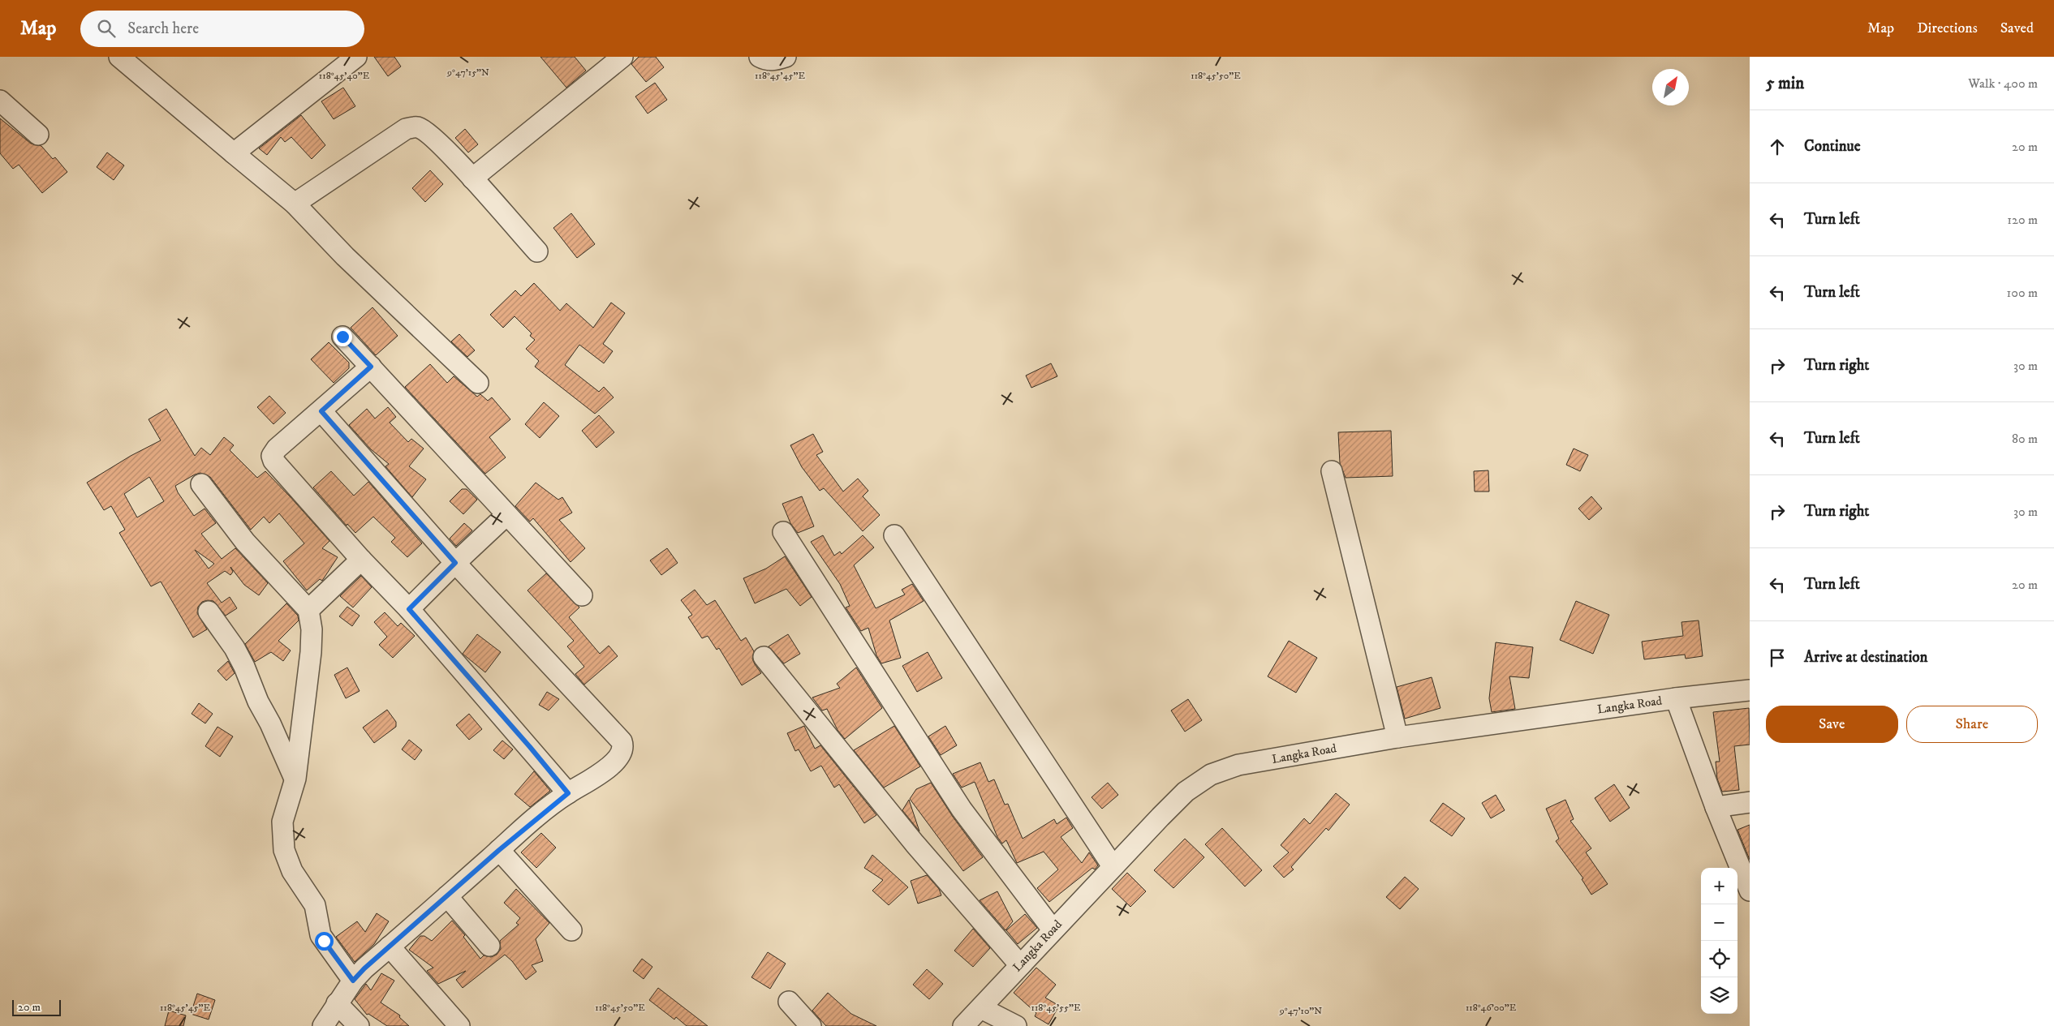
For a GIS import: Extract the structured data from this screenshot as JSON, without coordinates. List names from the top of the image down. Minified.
{"streets":{"street":["Langka Road"]},"scale_bar":"20 m","north":"top right","page":{"header":"Map","search":"Search here","nav":["Map","Directions","Saved"],"heading":["5 min","Walk · 400 m"],"list":[["Continue","20 m"],["Turn left","120 m"],["Turn left","100 m"],["Turn right","30 m"],["Turn left","80 m"],["Turn right","30 m"],["Turn left","20 m"],"Arrive at destination"],"buttons":["Save","Share"],"map_buttons":["+","−"],"scale":"20 m"},"coordinates":["9°47'15\"N","118°45'40\"E","118°45'45\"E","118°45'50\"E","118°45'55\"E","118°46'00\"E","9°47'10\"N"]}
